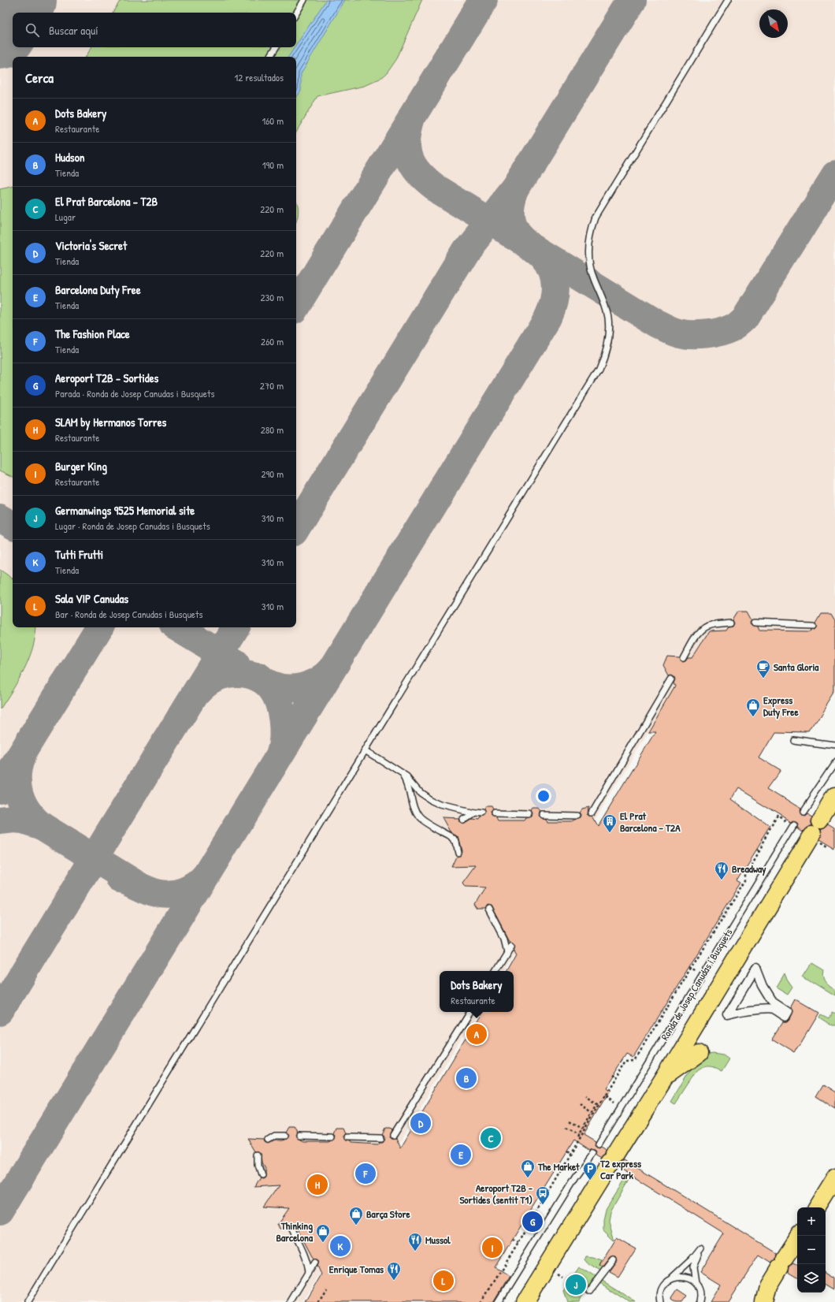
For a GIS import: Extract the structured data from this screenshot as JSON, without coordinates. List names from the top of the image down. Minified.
{"streets":{"main road":["Ronda de Josep Canudas i Busquets"]},"places":{"cafe":["Santa Gloria"],"shop":["Express Duty Free","The Market","Barça Store","Thinking Barcelona"],"building":["El Prat Barcelona – T2A"],"restaurant":["Breadway","Mussol","Enrique Tomas"],"parking":["T2 express Car Park"],"bus stop":["Aeroport T2B - Sortides (sentit T1)"]},"north":"bottom right","page":{"search":"Buscar aquí","heading":["Cerca","12 resultados"],"list":[{"mark":"A","name":"Dots Bakery","note":"Restaurante","value":"160 m"},{"mark":"B","name":"Hudson","note":"Tienda","value":"190 m"},{"mark":"C","name":"El Prat Barcelona – T2B","note":"Lugar","value":"220 m"},{"mark":"D","name":"Victoria's Secret","note":"Tienda","value":"220 m"},{"mark":"E","name":"Barcelona Duty Free","note":"Tienda","value":"230 m"},{"mark":"F","name":"The Fashion Place","note":"Tienda","value":"260 m"},{"mark":"G","name":"Aeroport T2B - Sortides","note":"Parada · Ronda de Josep Canudas i Busquets","value":"270 m"},{"mark":"H","name":"SLAM by Hermanos Torres","note":"Restaurante","value":"280 m"},{"mark":"I","name":"Burger King","note":"Restaurante","value":"290 m"},{"mark":"J","name":"Germanwings 9525 Memorial site","note":"Lugar · Ronda de Josep Canudas i Busquets","value":"310 m"},{"mark":"K","name":"Tutti Frutti","note":"Tienda","value":"310 m"},{"mark":"L","name":"Sala VIP Canudas","note":"Bar · Ronda de Josep Canudas i Busquets","value":"310 m"}],"popup":["Dots Bakery","Restaurante"],"pins":["A","B","D","C","E","F","H","G","K","I","L","J"],"map_buttons":["+","−"]}}
